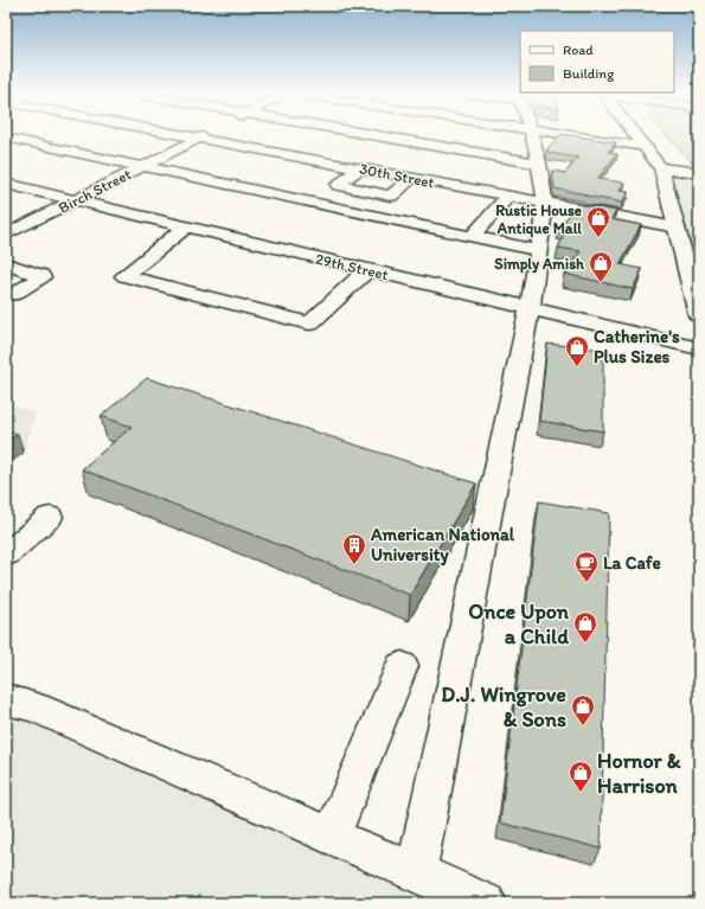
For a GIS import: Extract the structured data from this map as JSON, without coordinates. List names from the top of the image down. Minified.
{"streets":{"street":["30th Street","Birch Street","29th Street"]},"crossings":[["30th Street","Birch Street"],["Birch Street","29th Street"]],"places":{"shop":["Rustic House Antique Mall","Simply Amish","Catherine's Plus Sizes","Once Upon a Child","D.J. Wingrove & Sons","Hornor & Harrison"],"building":["American National University"],"cafe":["La Cafe"]},"legend":["Road","Building"]}
